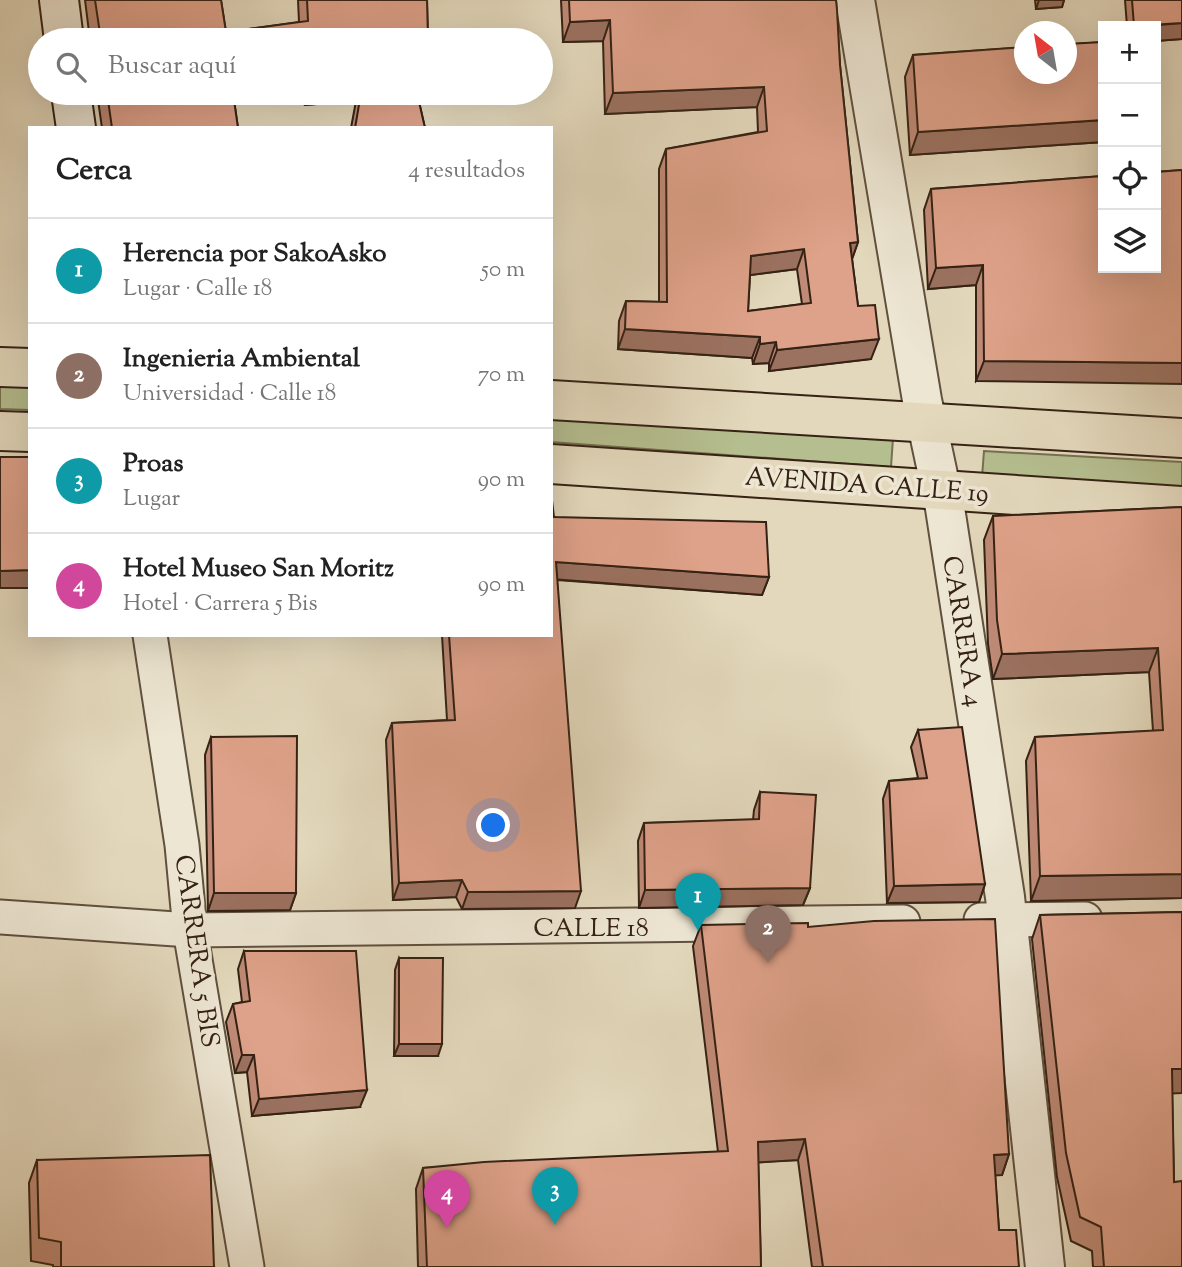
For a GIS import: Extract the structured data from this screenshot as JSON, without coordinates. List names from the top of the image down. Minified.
{"streets":{"main road":["AVENIDA CALLE 19"],"street":["CARRERA 4","CALLE 18","CARRERA 5 BIS"]},"crossings":[["AVENIDA CALLE 19","CARRERA 4"],["CARRERA 4","CALLE 18"],["CALLE 18","CARRERA 5 BIS"]],"north":"top left","page":{"map_buttons":["+","−"],"search":"Buscar aquí","heading":["Cerca","4 resultados"],"list":[{"mark":"1","name":"Herencia por SakoAsko","note":"Lugar · Calle 18","value":"50 m"},{"mark":"2","name":"Ingenieria Ambiental","note":"Universidad · Calle 18","value":"70 m"},{"mark":"3","name":"Proas","note":"Lugar","value":"90 m"},{"mark":"4","name":"Hotel Museo San Moritz","note":"Hotel · Carrera 5 Bis","value":"90 m"}],"pins":["1","2","3","4"]}}
